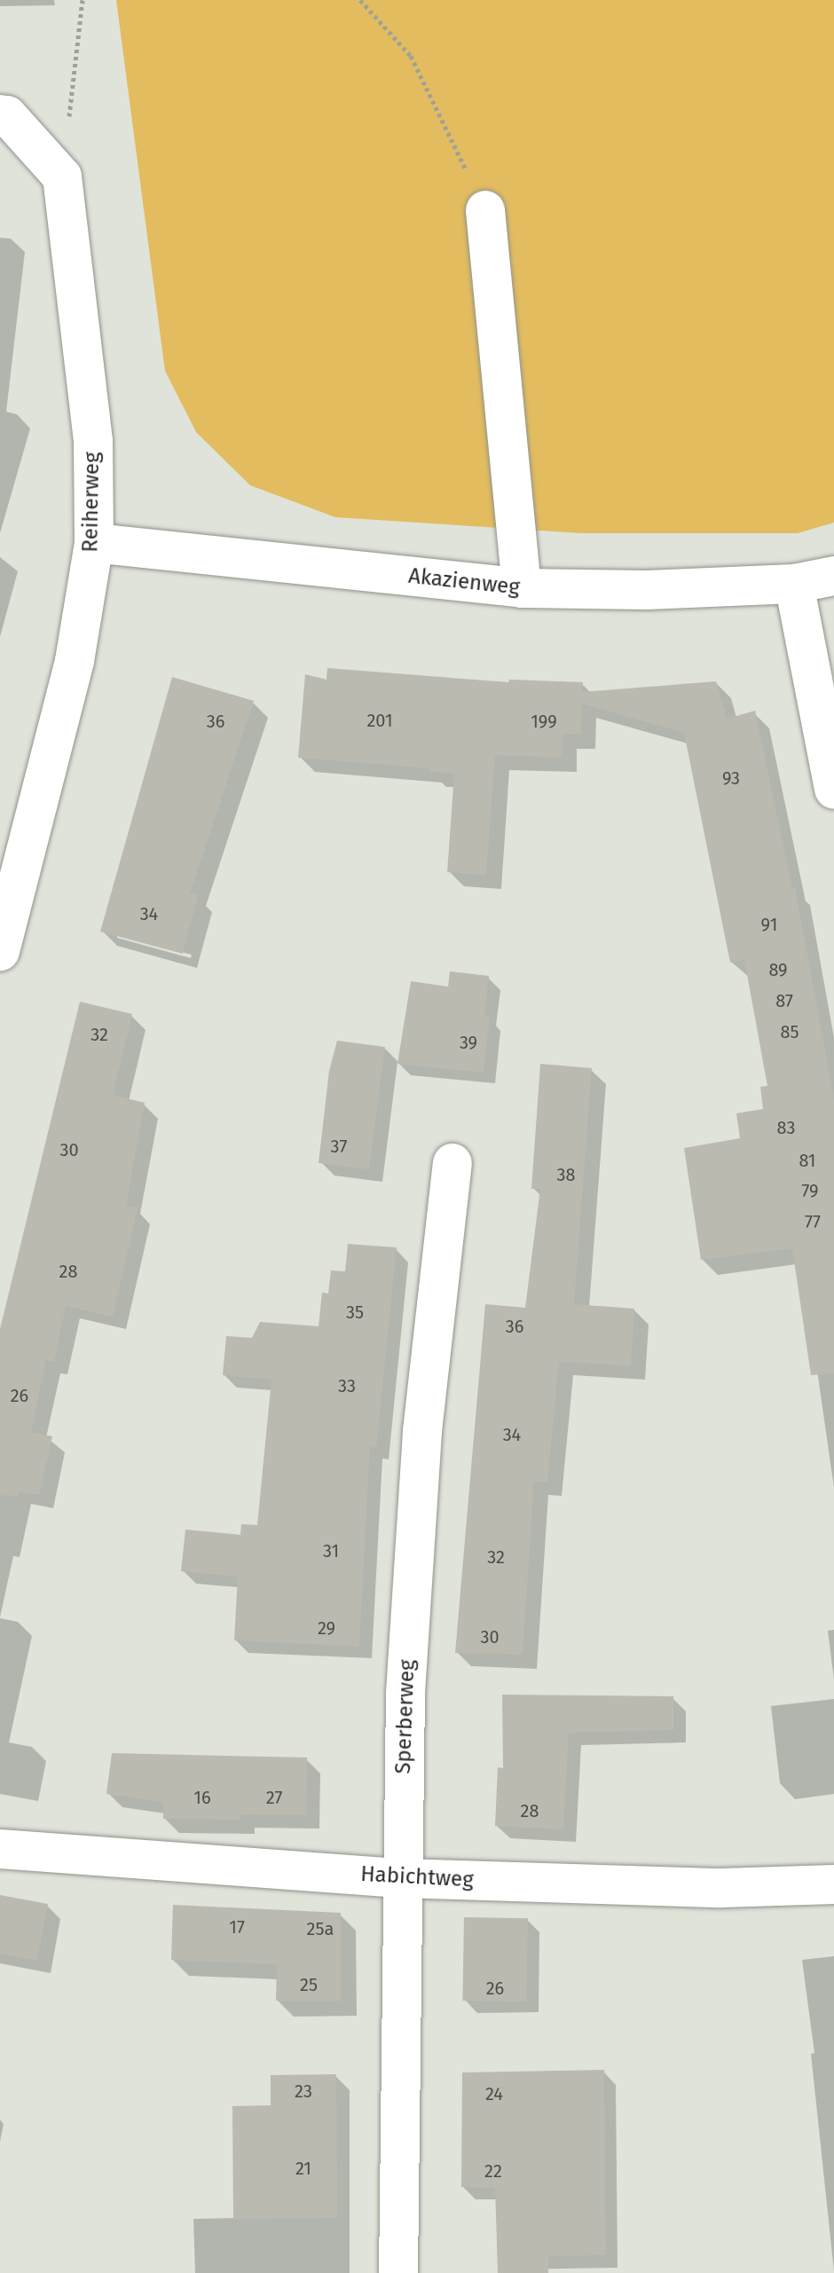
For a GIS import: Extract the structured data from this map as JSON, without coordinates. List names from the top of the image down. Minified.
{"streets":{"street":["Reiherweg","Akazienweg","Sperberweg","Habichtweg"]},"crossings":[["Reiherweg","Akazienweg"],["Sperberweg","Habichtweg"]],"house_numbers":["201","36","199","93","34","91","89","87","85","32","39","83","37","30","81","38","79","77","28","35","36","33","26","34","31","32","29","30","16","27","28","17","25a","25","26","23","24","21","22"]}
